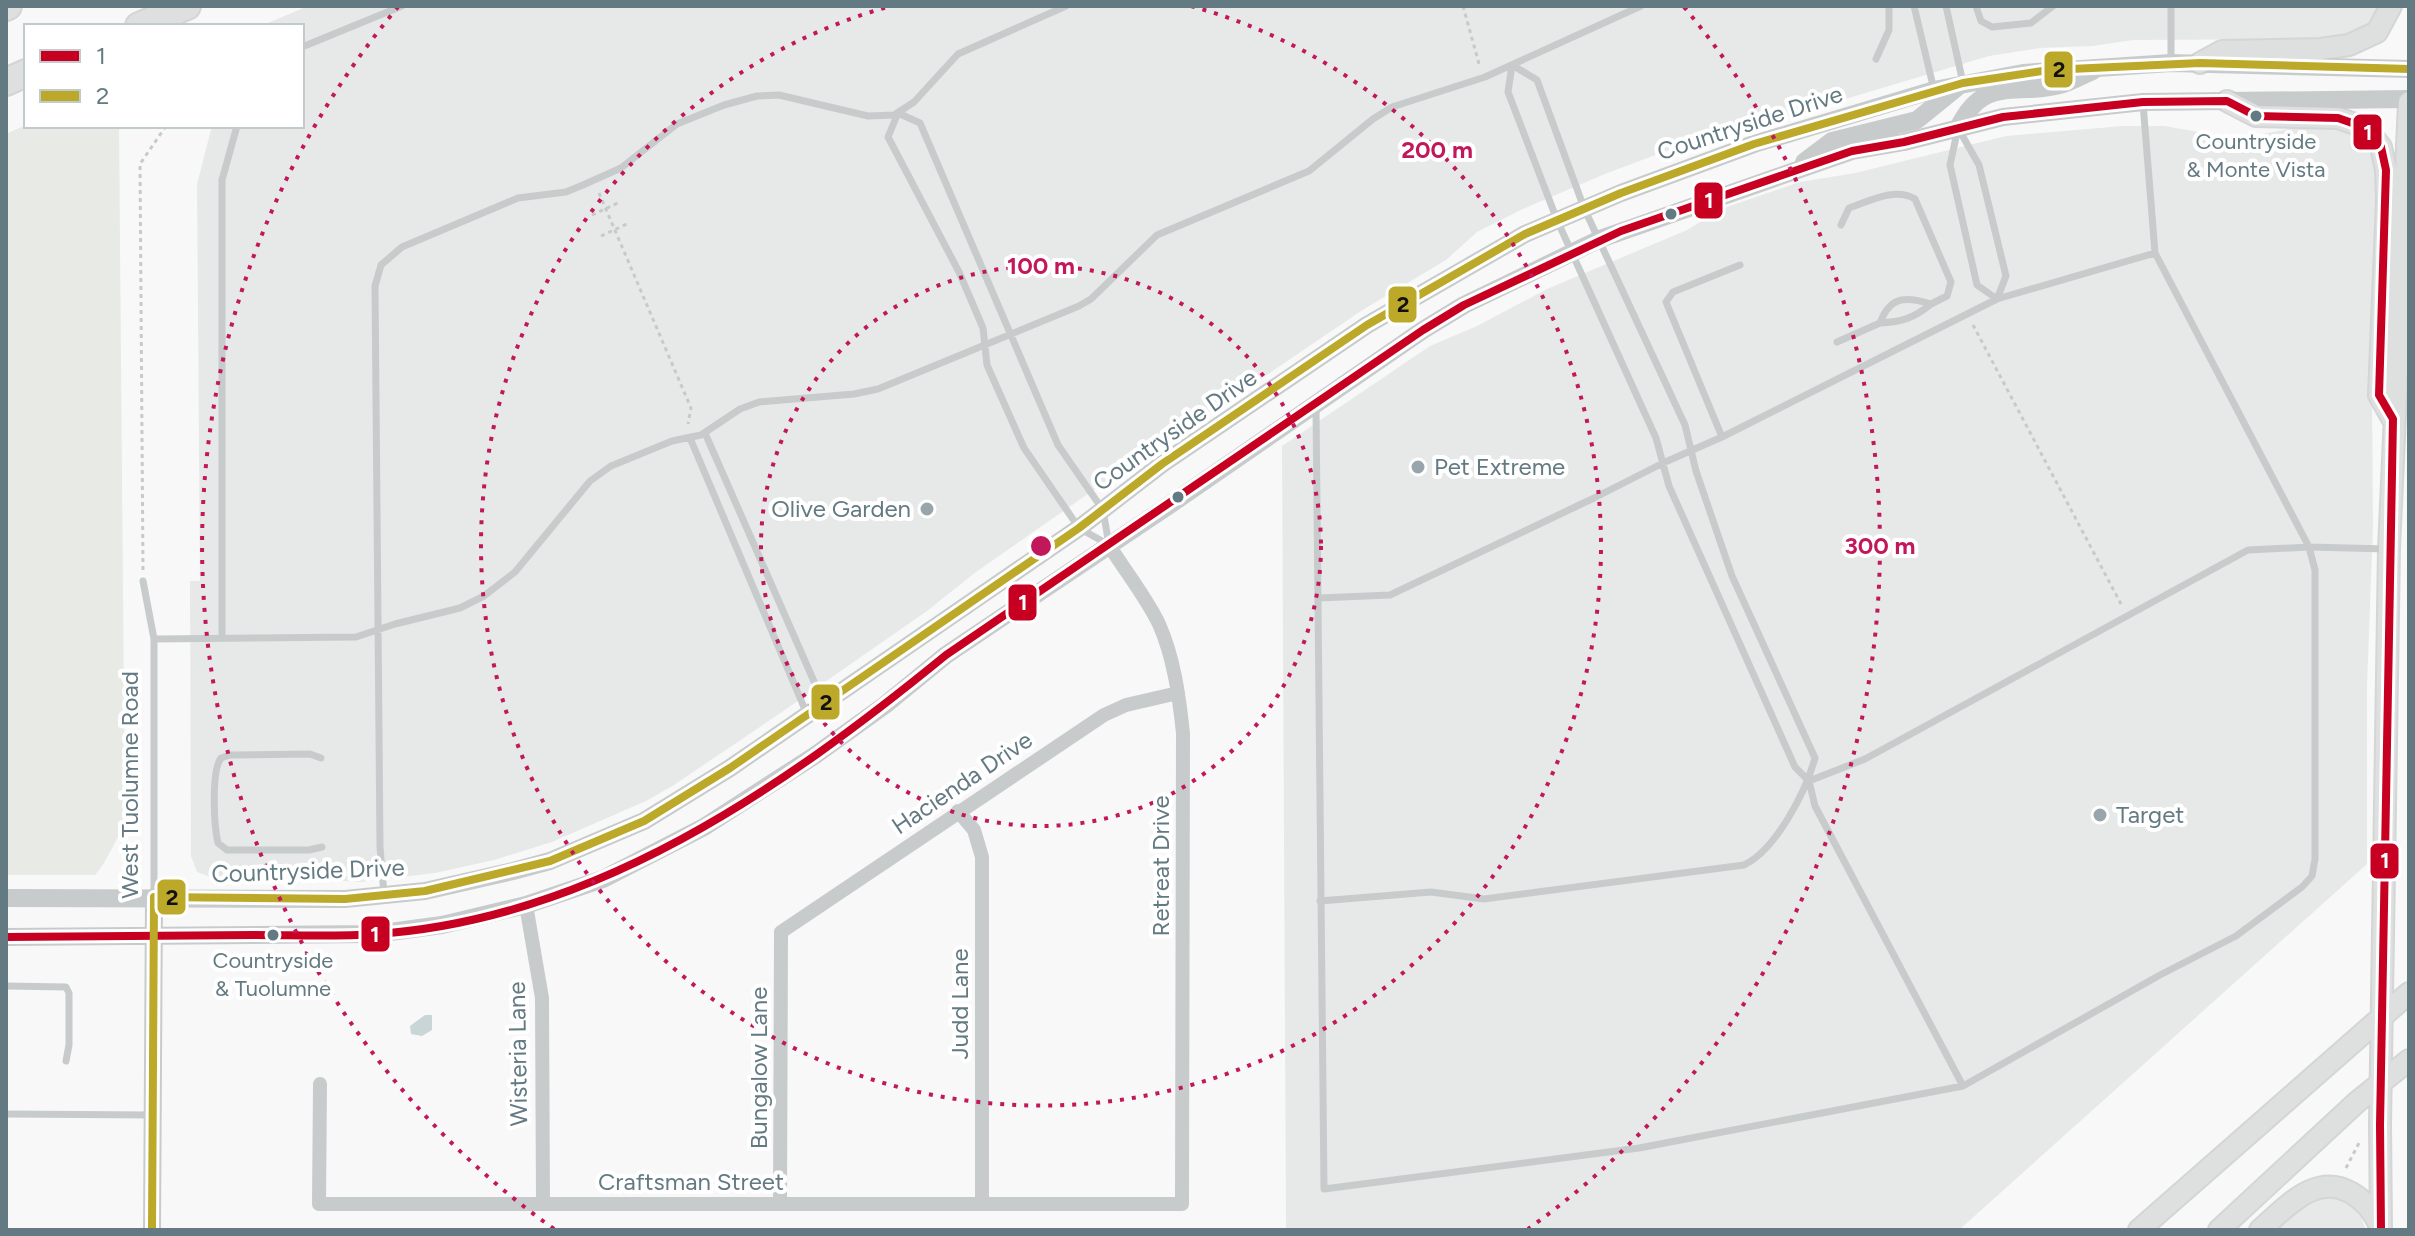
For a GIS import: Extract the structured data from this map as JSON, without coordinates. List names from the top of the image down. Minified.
{"streets":{"street":["Countryside Drive","Hacienda Drive","West Tuolumne Road","Retreat Drive","Judd Lane","Wisteria Lane","Bungalow Lane","Craftsman Street"]},"crossings":[["Countryside Drive","West Tuolumne Road"],["Hacienda Drive","Retreat Drive"],["Hacienda Drive","Judd Lane"],["Hacienda Drive","Bungalow Lane"],["Retreat Drive","Craftsman Street"],["Judd Lane","Craftsman Street"],["Wisteria Lane","Craftsman Street"],["Bungalow Lane","Craftsman Street"]],"places":["Countryside & Monte Vista","Pet Extreme","Olive Garden","Target","Countryside & Tuolumne"],"lines":["transit line 2","transit line 1"],"legend":["1","2"],"rings":["200 m","100 m","300 m"]}
